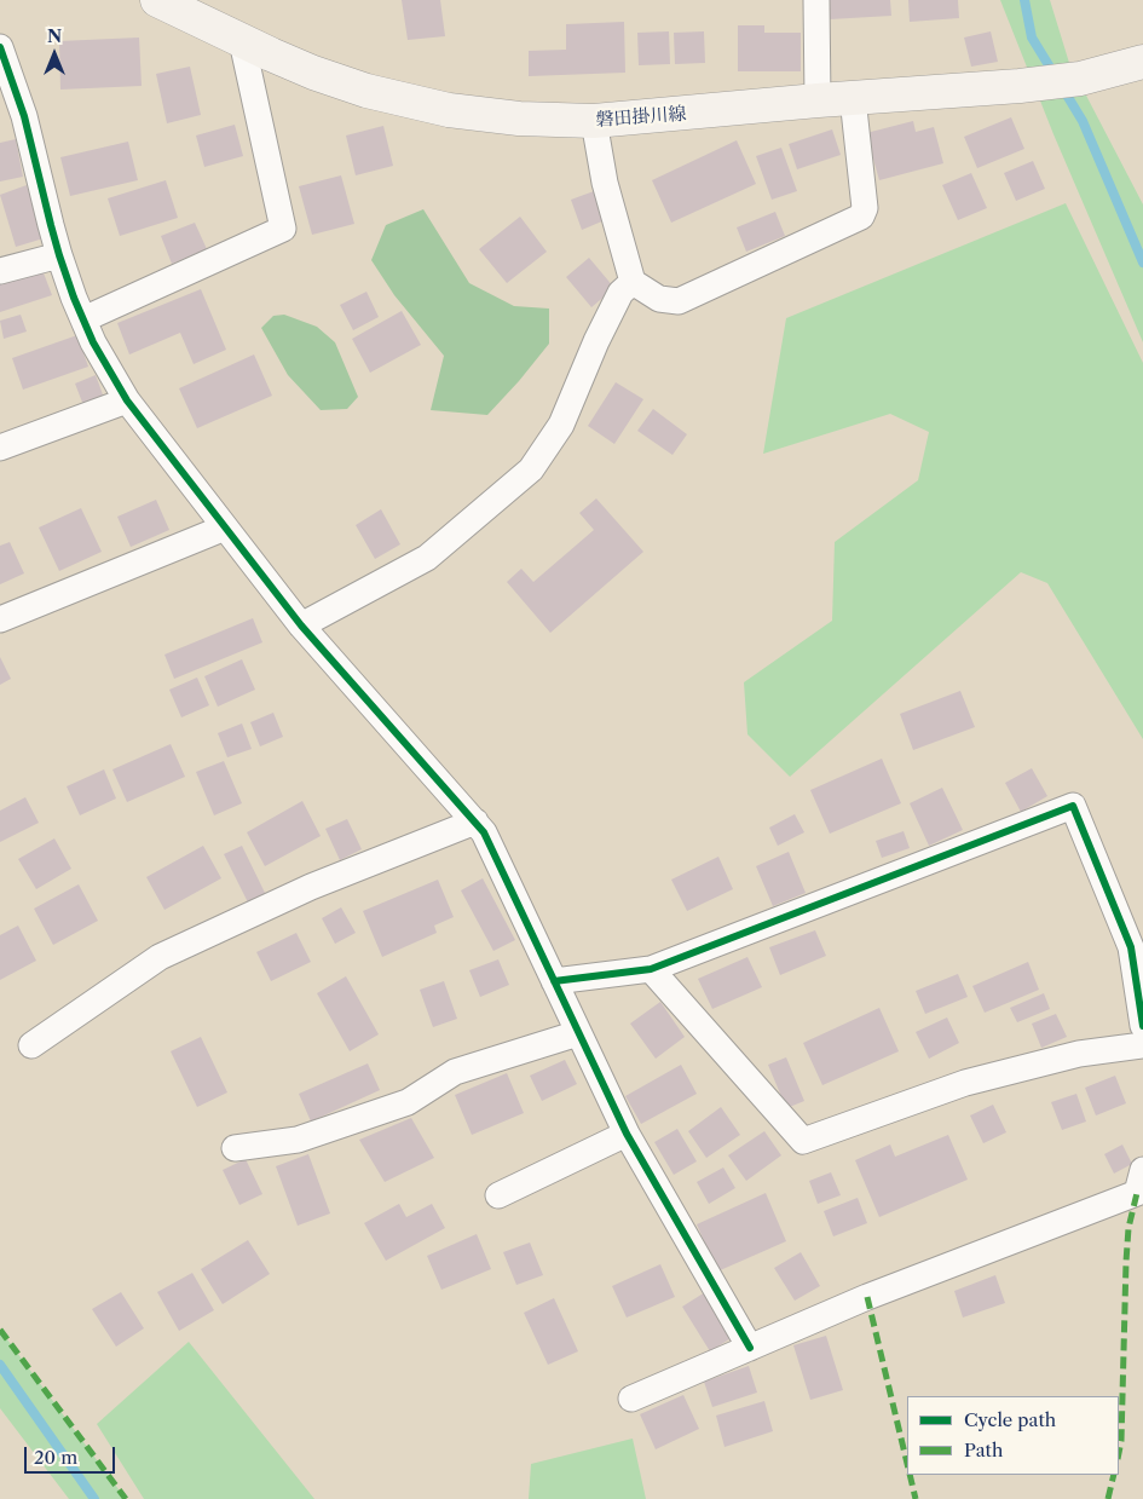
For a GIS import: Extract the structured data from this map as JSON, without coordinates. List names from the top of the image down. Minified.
{"streets":{"main road":["磐田掛川線"]},"legend":["Cycle path","Path"],"scale_bar":"20 m","north":"top"}
